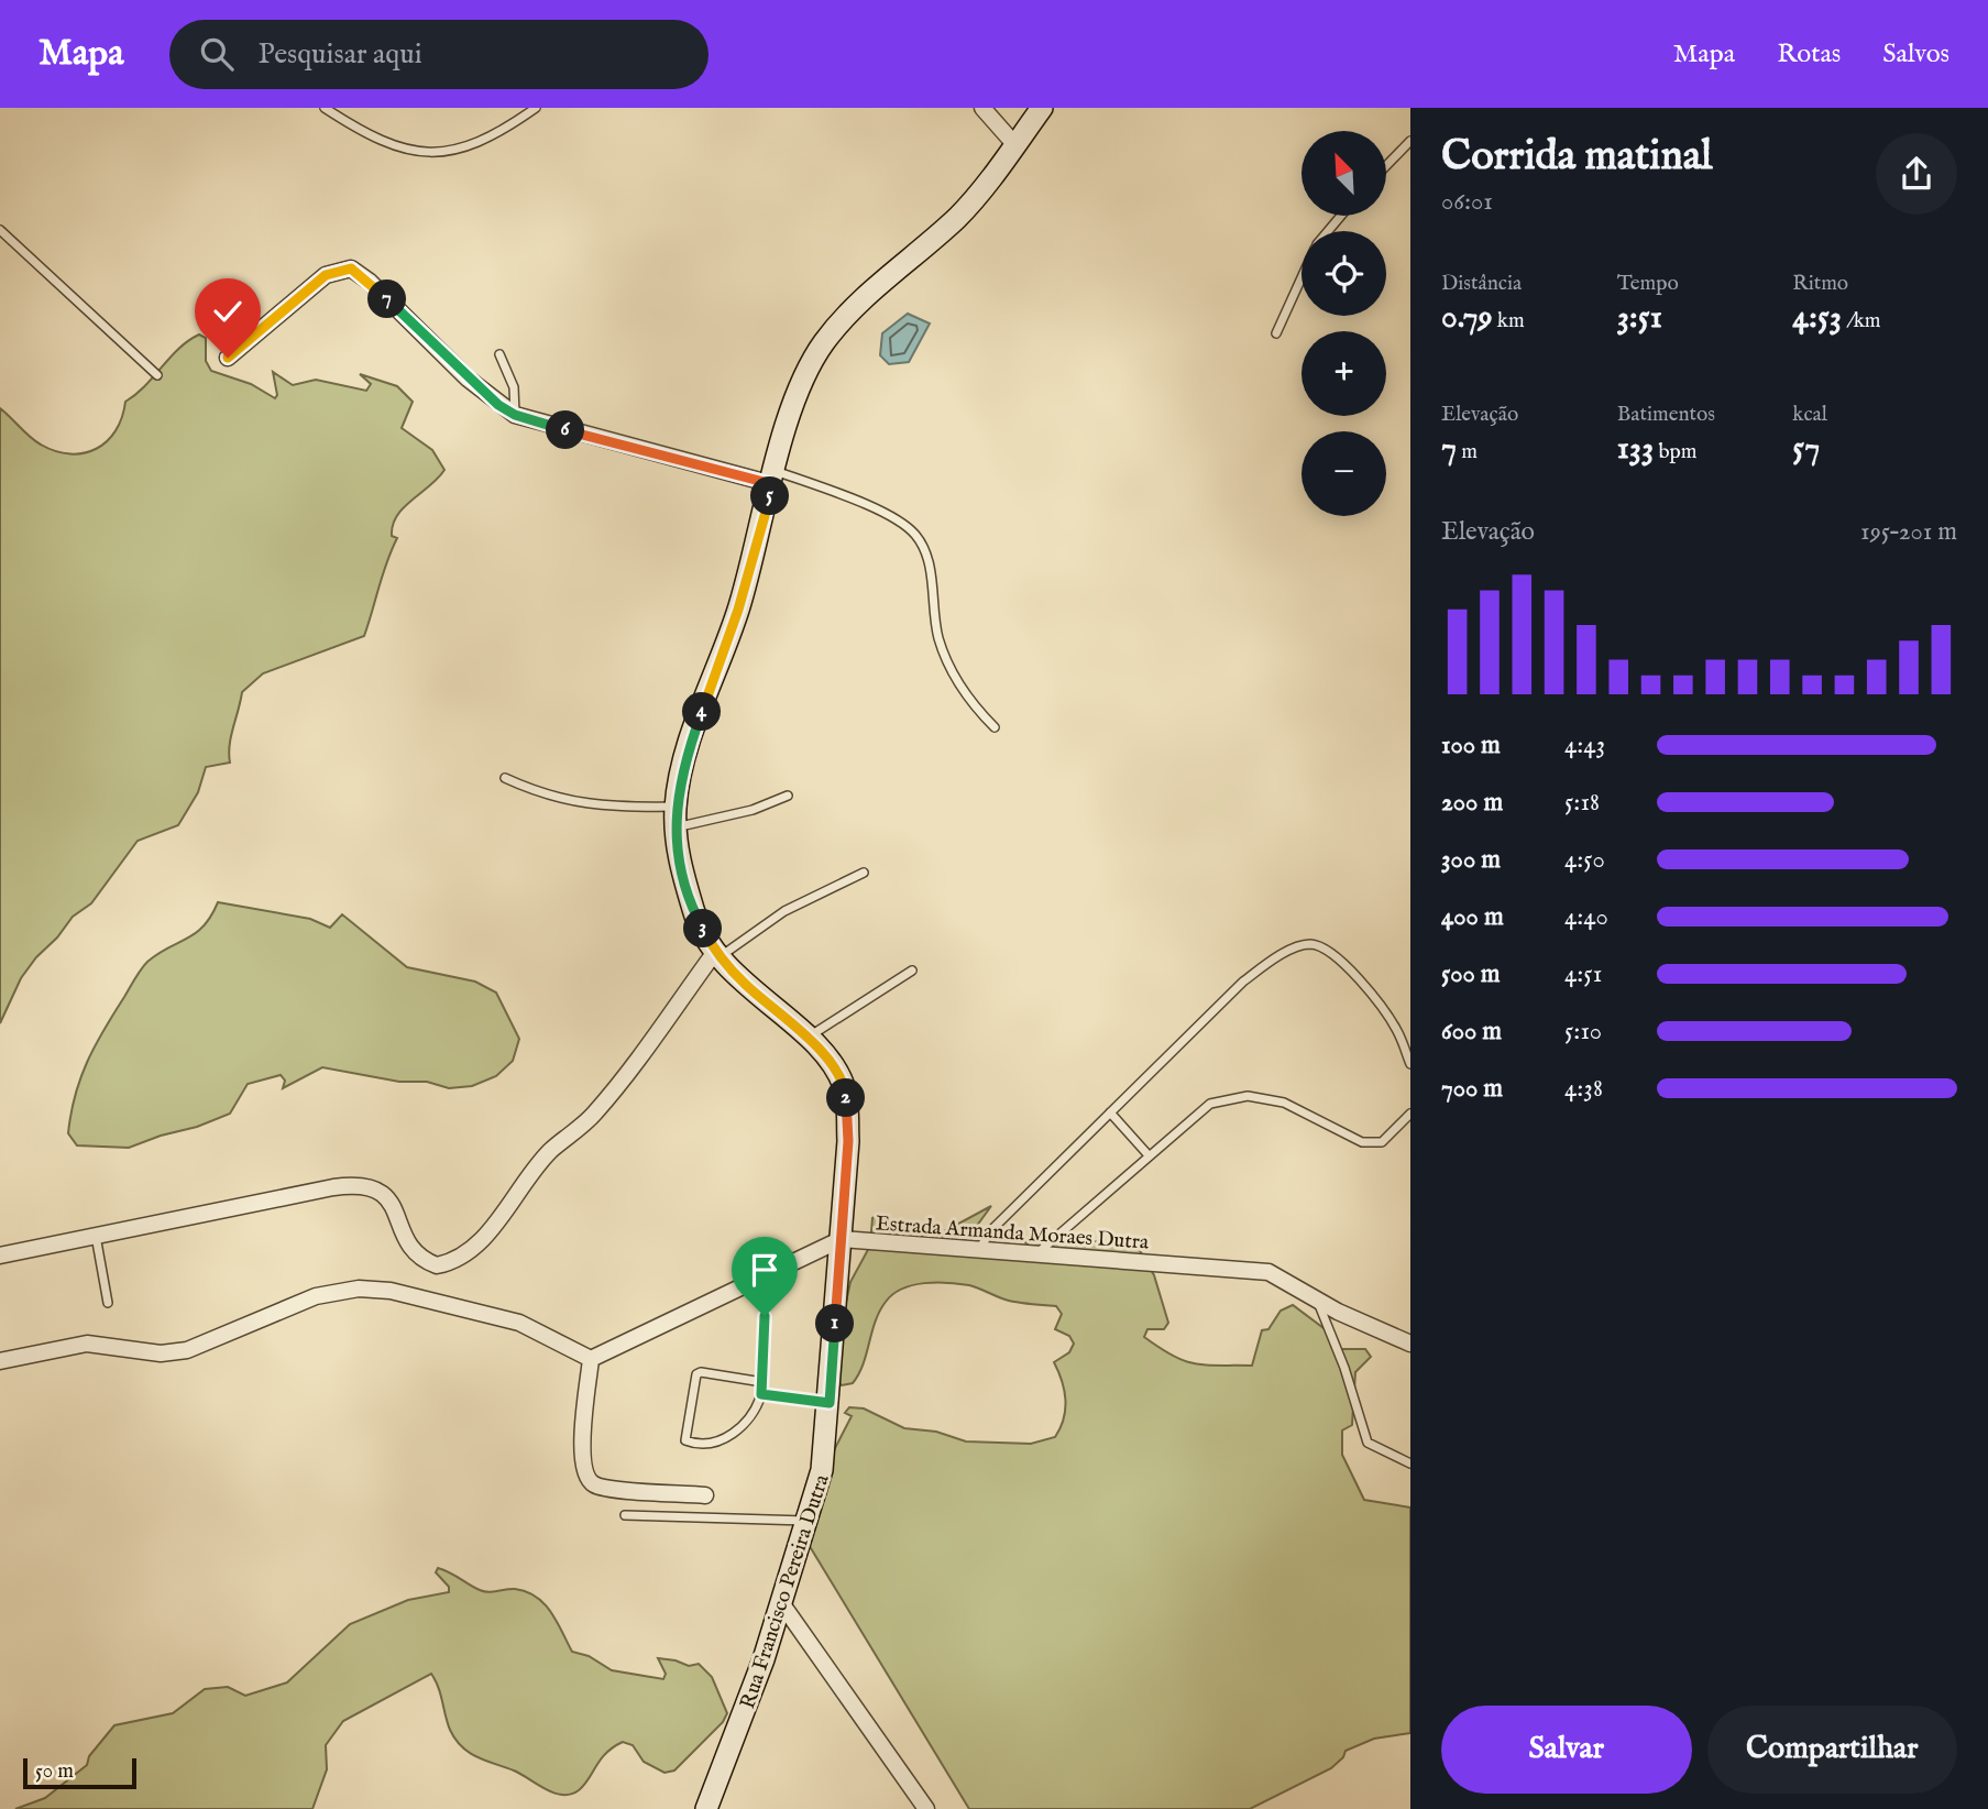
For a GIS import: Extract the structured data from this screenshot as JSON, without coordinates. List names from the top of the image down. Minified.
{"streets":{"main road":["Rua Francisco Pereira Dutra"],"street":["Estrada Armanda Moraes Dutra"]},"crossings":[["Estrada Armanda Moraes Dutra","Rua Francisco Pereira Dutra"]],"scale_bar":"50 m","north":"top left","page":{"header":"Mapa","search":"Pesquisar aqui","nav":["Mapa","Rotas","Salvos"],"heading":["Corrida matinal","06:01"],"map_buttons":["+","−"],"stats":[["Distância","0.79 km"],["Tempo","3:51"],["Ritmo","4:53 /km"],["Elevação","7 m"],["Batimentos","133 bpm"],["kcal","57"]],"pins":["7","6","5","4","3","2","1"],"chart":["Elevação","195–201 m"],"list":[{"name":"100 m","note":"4:43"},{"name":"200 m","note":"5:18"},{"name":"300 m","note":"4:50"},{"name":"400 m","note":"4:40"},{"name":"500 m","note":"4:51"},{"name":"600 m","note":"5:10"},{"name":"700 m","note":"4:38"}],"buttons":["Salvar","Compartilhar"],"scale":"50 m"}}
